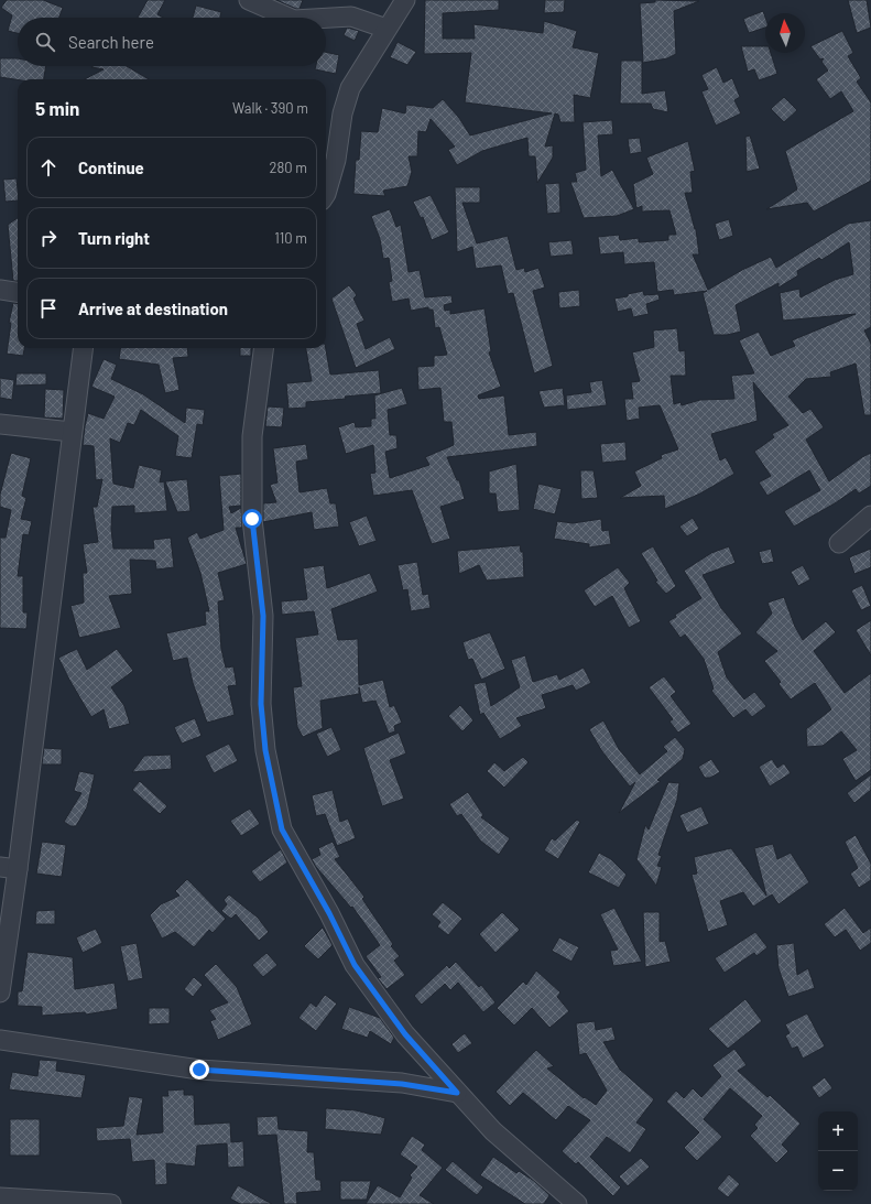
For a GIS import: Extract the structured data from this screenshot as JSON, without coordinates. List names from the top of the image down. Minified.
{"north":"top","page":{"search":"Search here","heading":["5 min","Walk · 390 m"],"list":[["Continue","280 m"],["Turn right","110 m"],"Arrive at destination"],"map_buttons":["+","−"]}}
